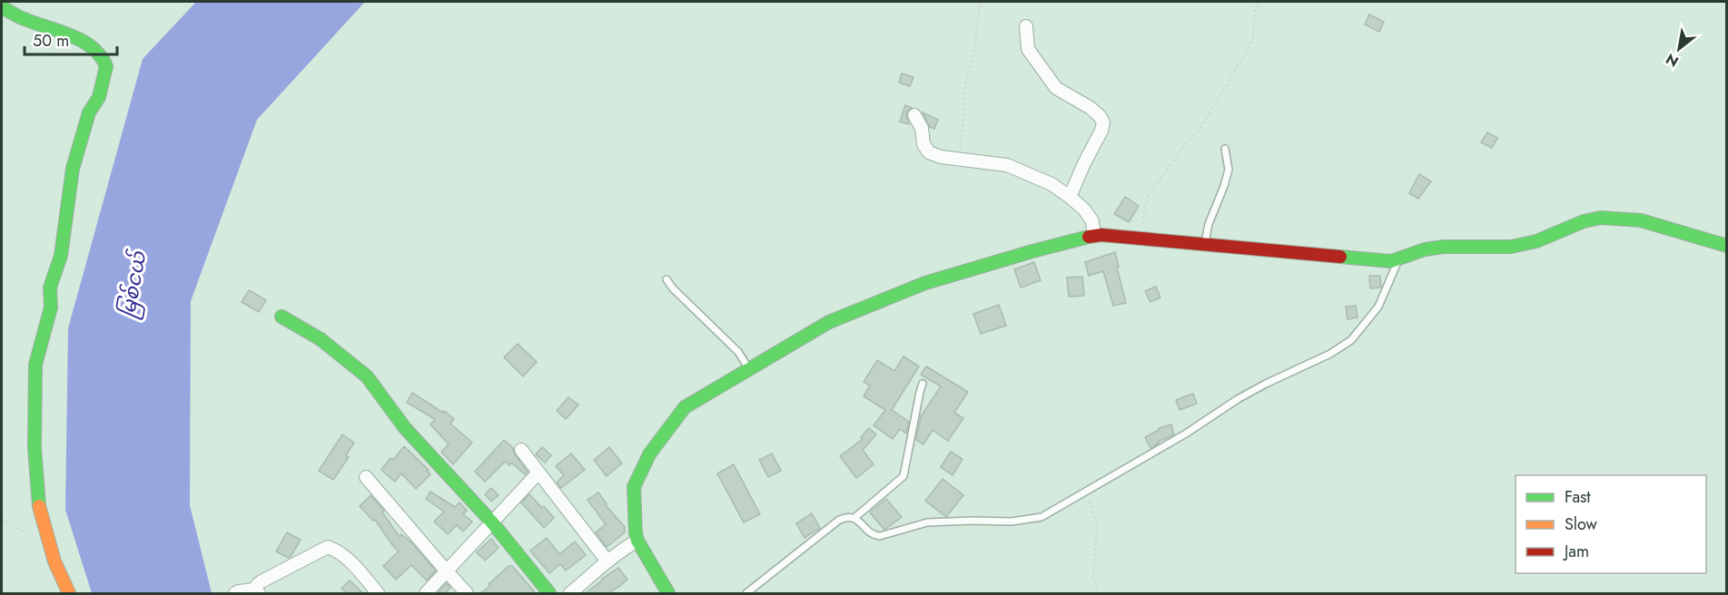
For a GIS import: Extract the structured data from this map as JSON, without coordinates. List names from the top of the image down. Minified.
{"water":["မြစ်ငယ်"],"legend":["Fast","Slow","Jam"],"scale_bar":"50 m","north":"bottom left"}
